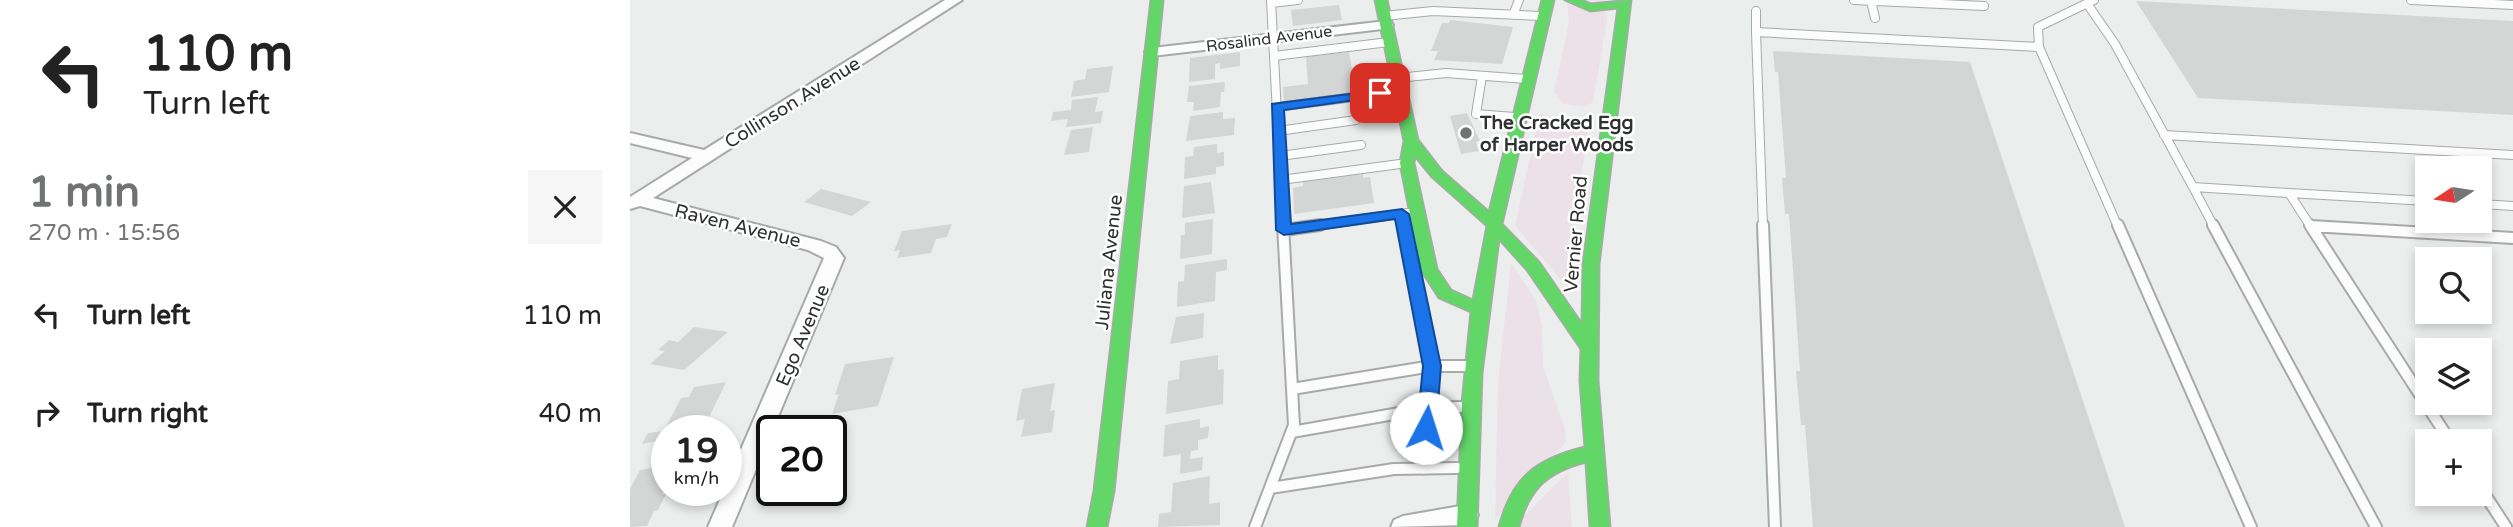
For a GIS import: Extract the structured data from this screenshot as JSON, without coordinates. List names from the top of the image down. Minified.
{"streets":{"main road":["Vernier Road","Juliana Avenue"],"street":["Rosalind Avenue","Collinson Avenue","Raven Avenue","Ego Avenue"]},"crossings":[["Rosalind Avenue","Juliana Avenue"],["Collinson Avenue","Raven Avenue"],["Raven Avenue","Ego Avenue"]],"places":["The Cracked Egg of Harper Woods"],"north":"left","page":{"turn":["110 m","Turn left"],"heading":["1 min","270 m · 15:56"],"map_buttons":"+","list":[{"name":"Turn left","value":"110 m"},{"name":"Turn right","value":"40 m"}],"speed":"19 km/h","limit":"20"}}
